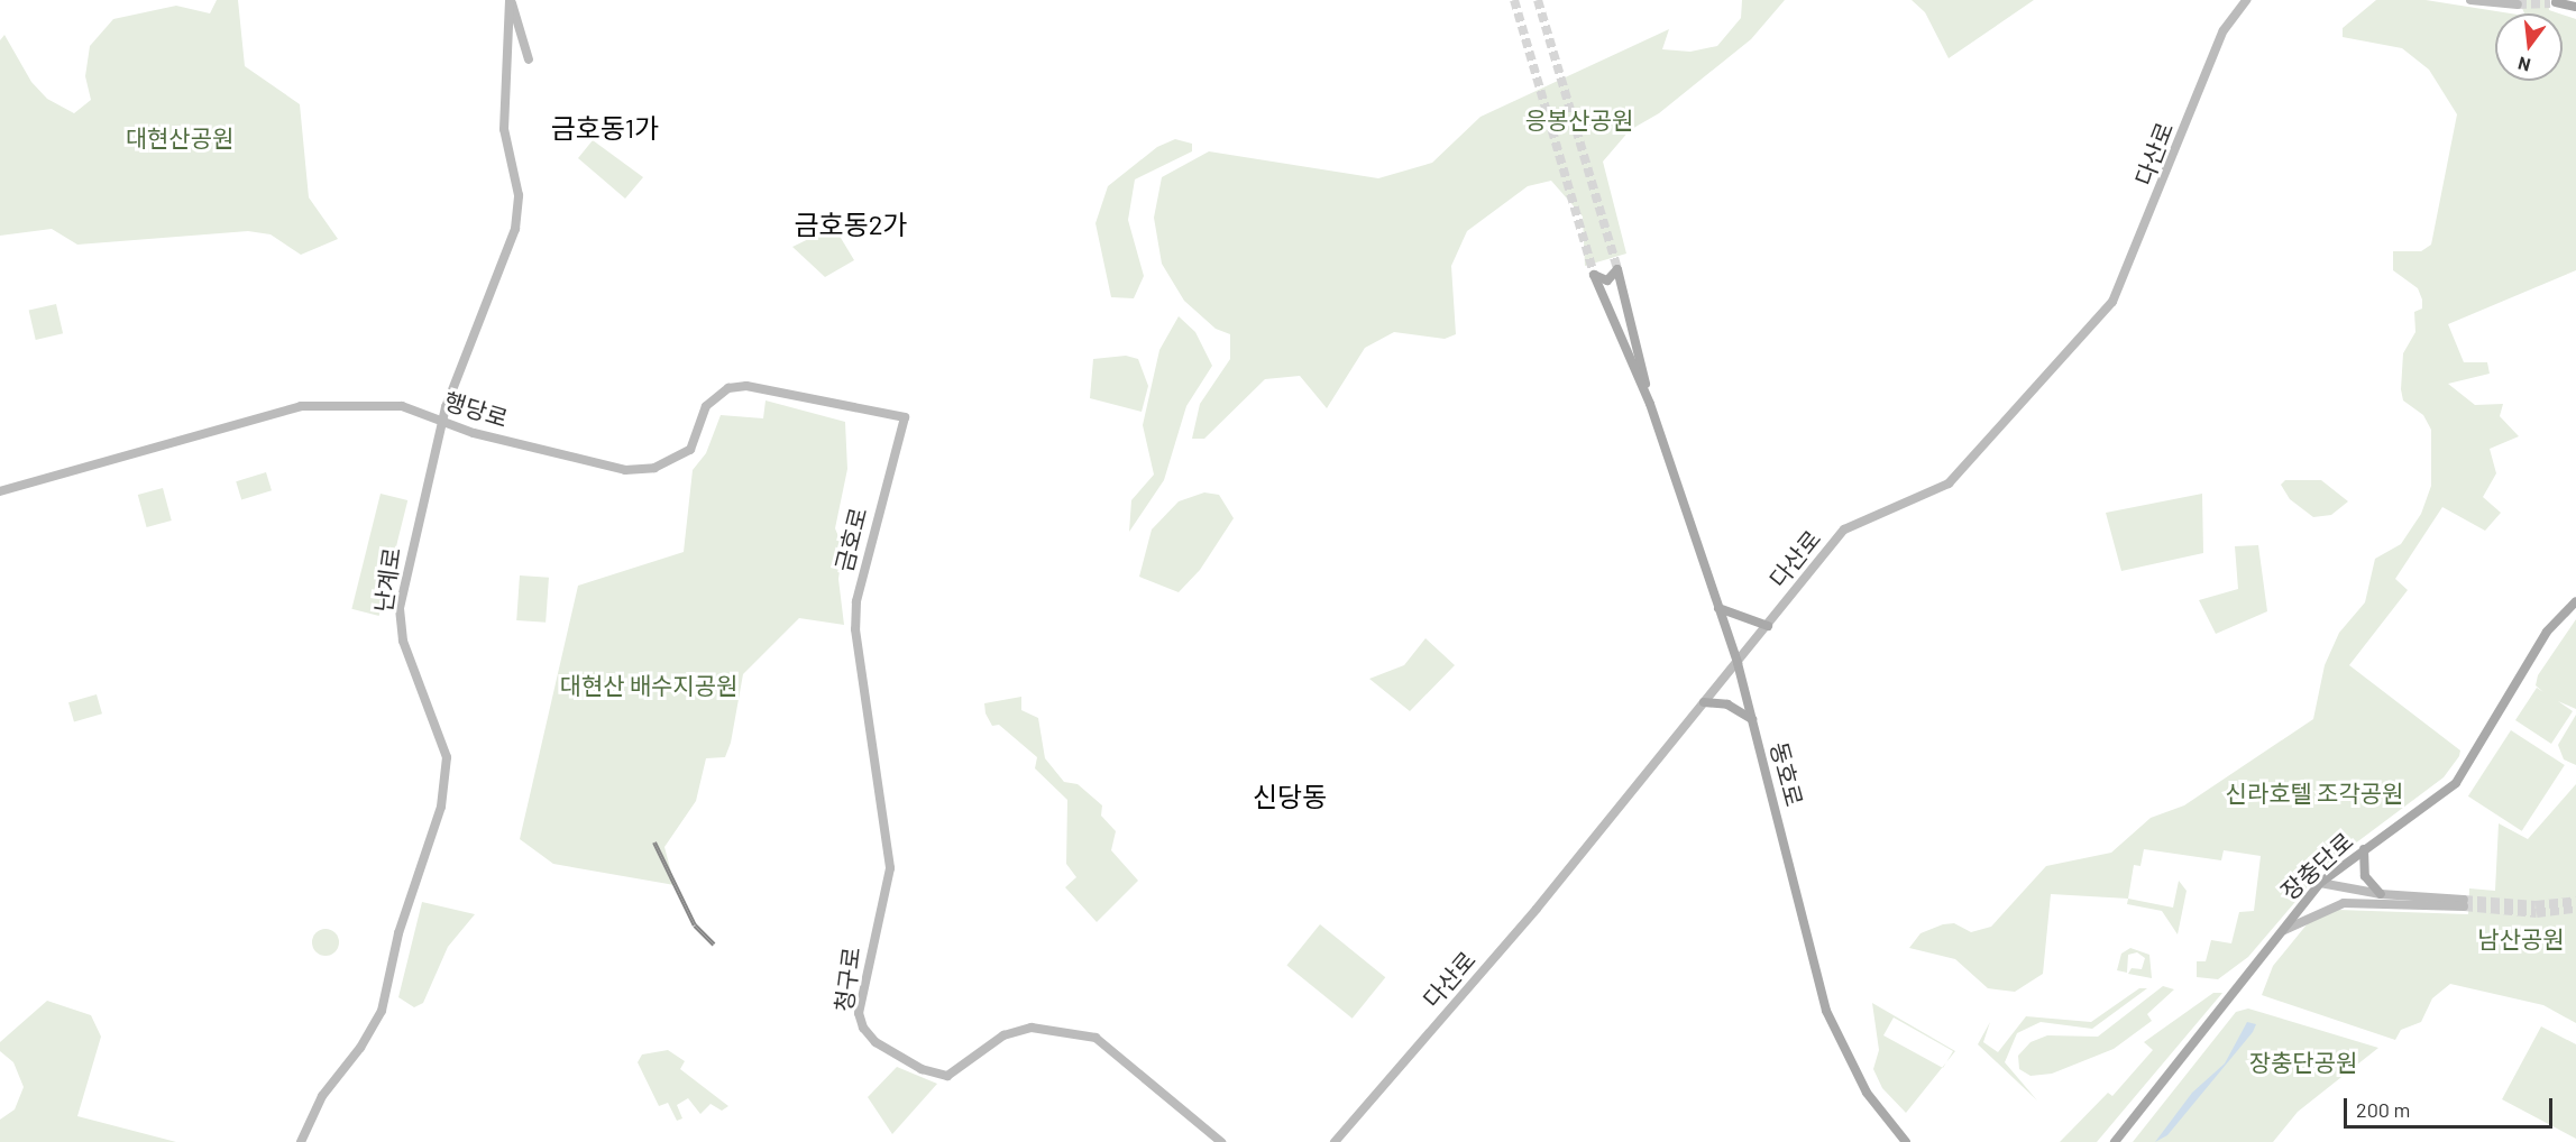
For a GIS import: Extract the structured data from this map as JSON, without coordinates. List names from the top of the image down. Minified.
{"streets":{"main road":["다산로","행당로","금호로","난계로","동호로","장충단로","청구로"]},"crossings":[["다산로","동호로"],["행당로","금호로"],["행당로","난계로"],["금호로","청구로"]],"districts":["금호동1가","금호동2가","신당동"],"parks":["응봉산공원","대현산공원","대현산 배수지공원","신라호텔 조각공원","남산공원","장충단공원"],"scale_bar":"200 m","north":"bottom"}
